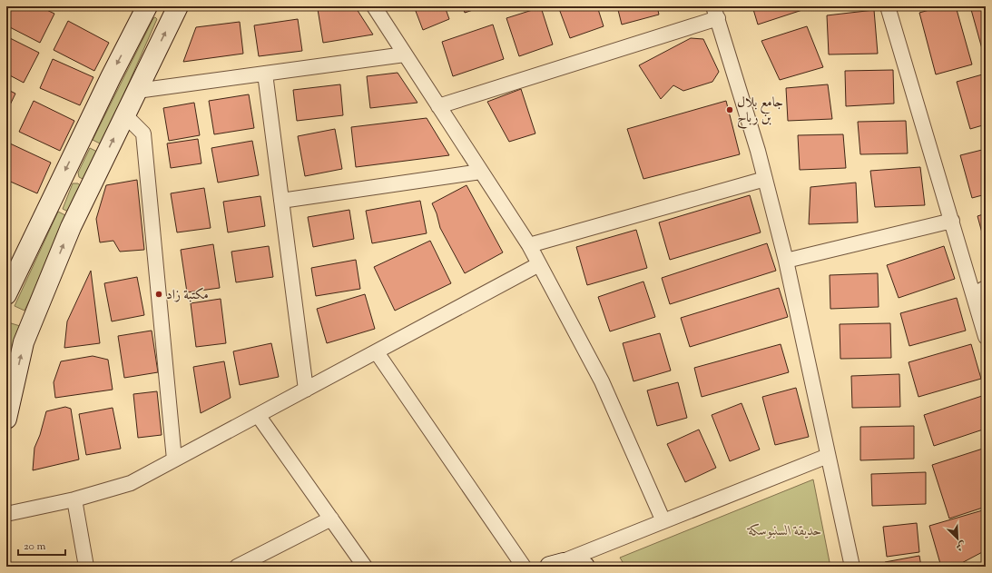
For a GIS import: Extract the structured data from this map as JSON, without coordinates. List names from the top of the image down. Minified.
{"parks":["حديقة السنبوسكة"],"places":["جامع بلال بن رباح","مكتبة زاد"],"scale_bar":"20 m","north":"bottom right"}
